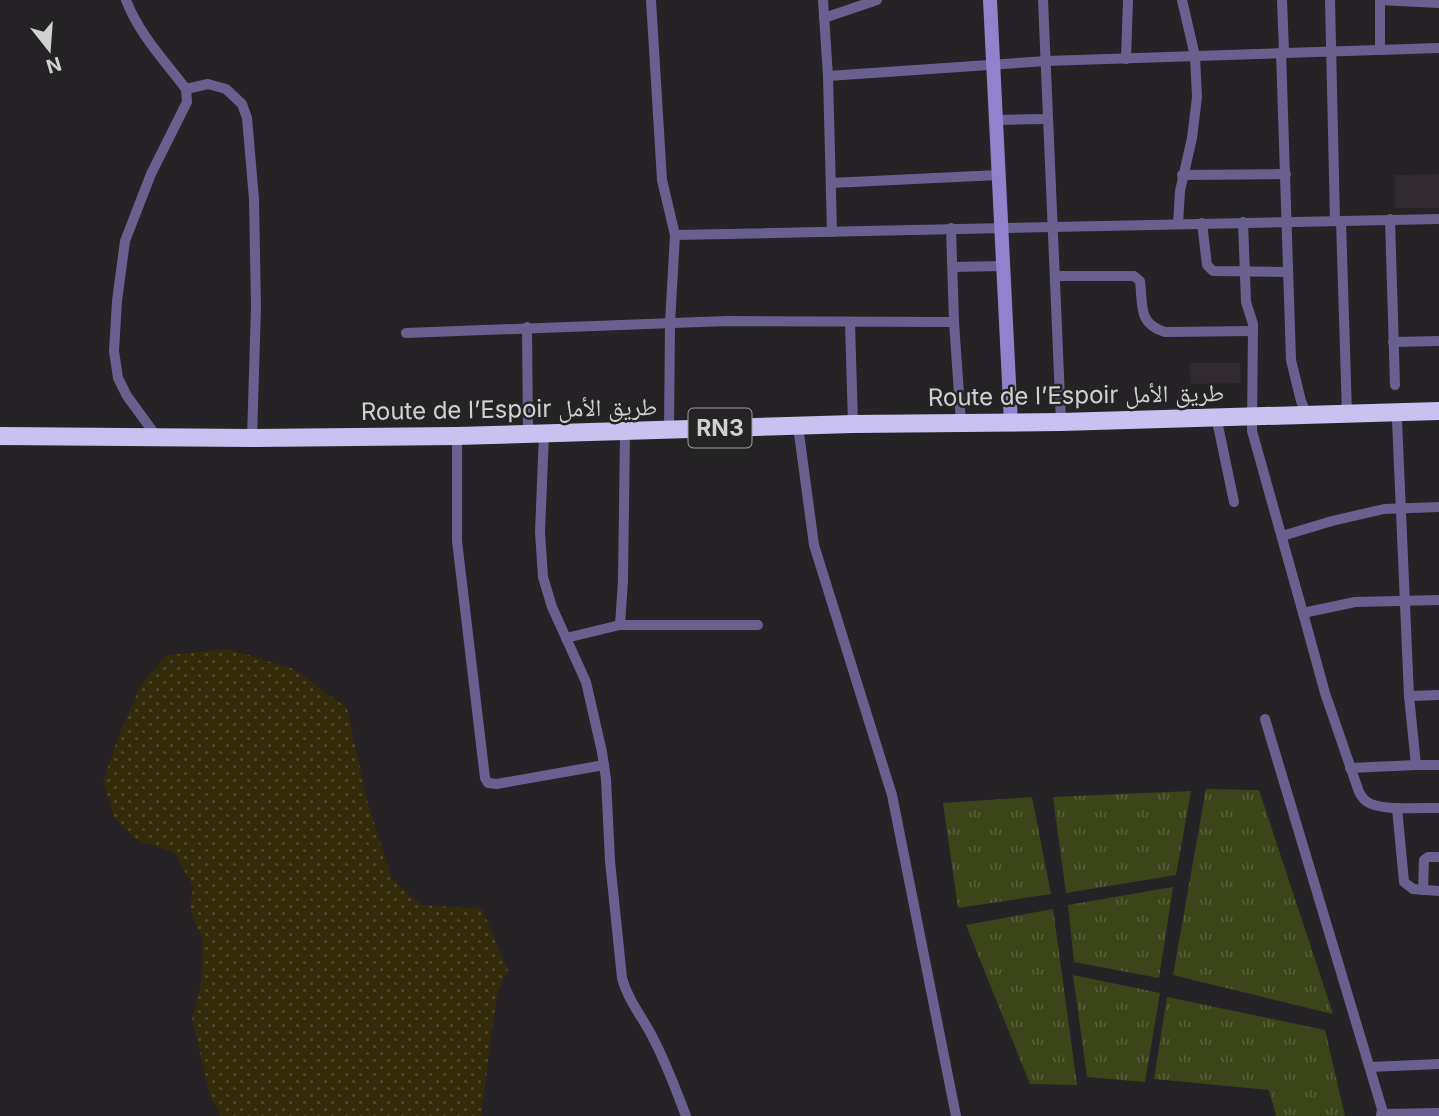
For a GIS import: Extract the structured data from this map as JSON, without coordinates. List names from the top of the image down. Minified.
{"streets":{"highway":["Route de l’Espoir طريق الأمل","RN3"]},"north":"bottom"}
